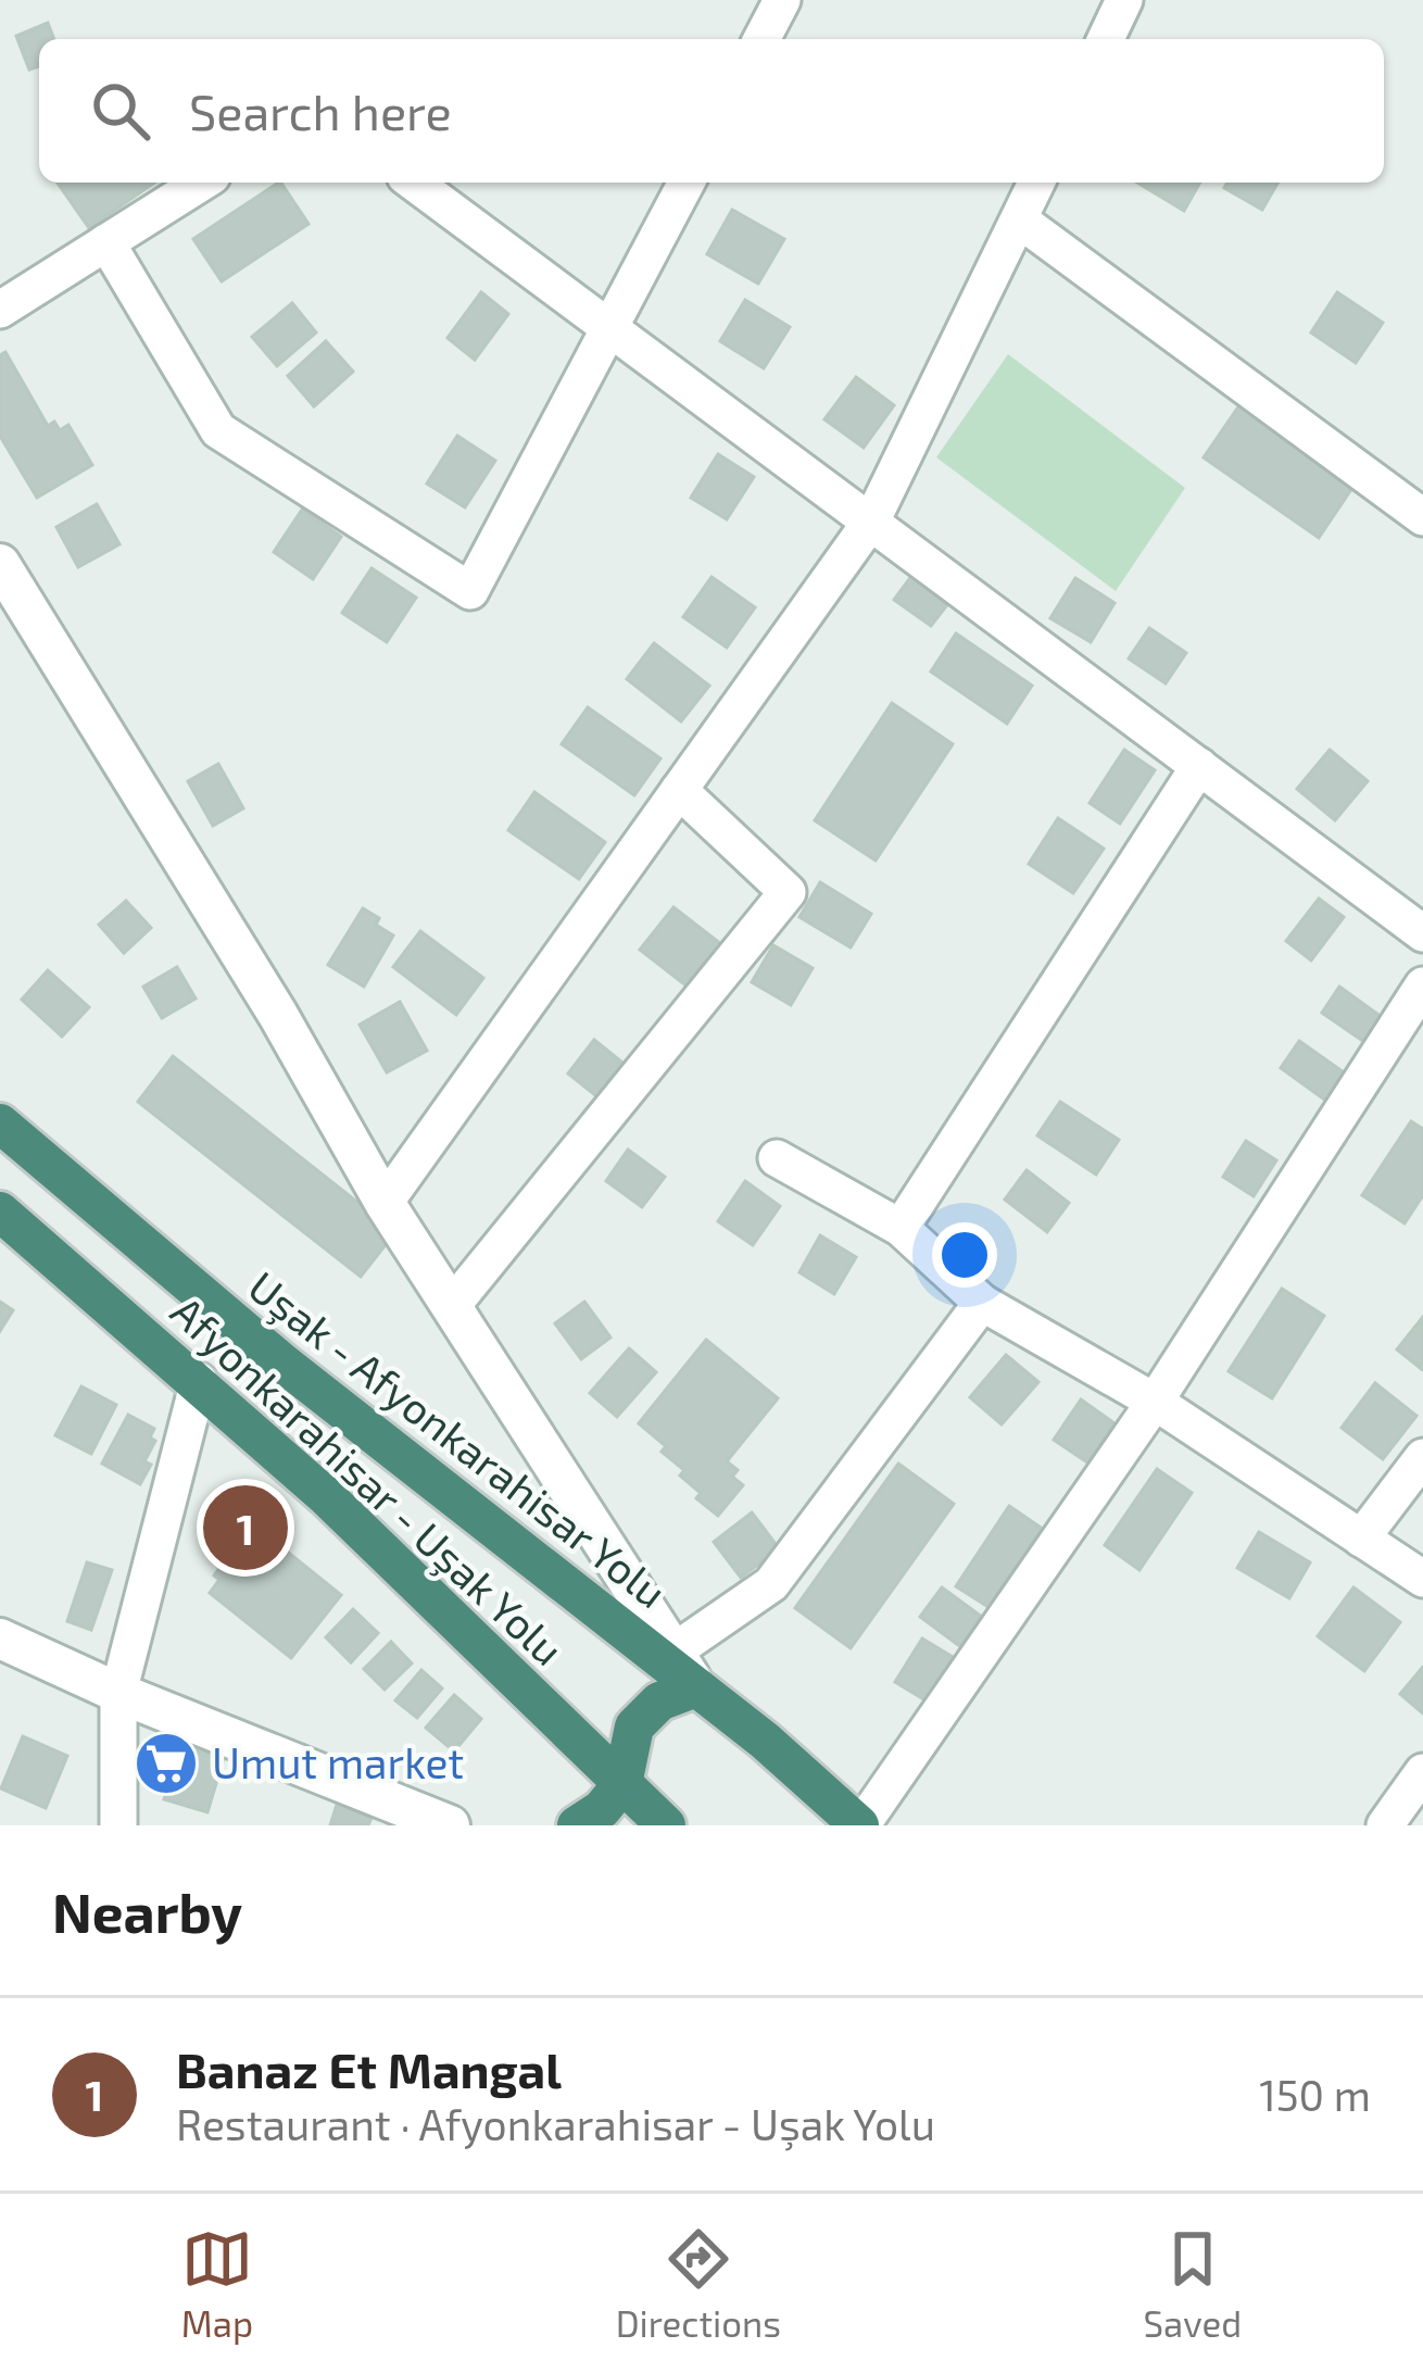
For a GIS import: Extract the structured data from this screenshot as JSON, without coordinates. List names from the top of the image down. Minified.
{"streets":{"highway":["Uşak - Afyonkarahisar Yolu","Afyonkarahisar - Uşak Yolu"]},"places":{"supermarket":["Umut market"]},"page":{"search":"Search here","pins":"1","heading":"Nearby","list":[{"mark":"1","name":"Banaz Et Mangal","note":"Restaurant · Afyonkarahisar - Uşak Yolu","value":"150 m"}],"nav":["Map","Directions","Saved"]}}
